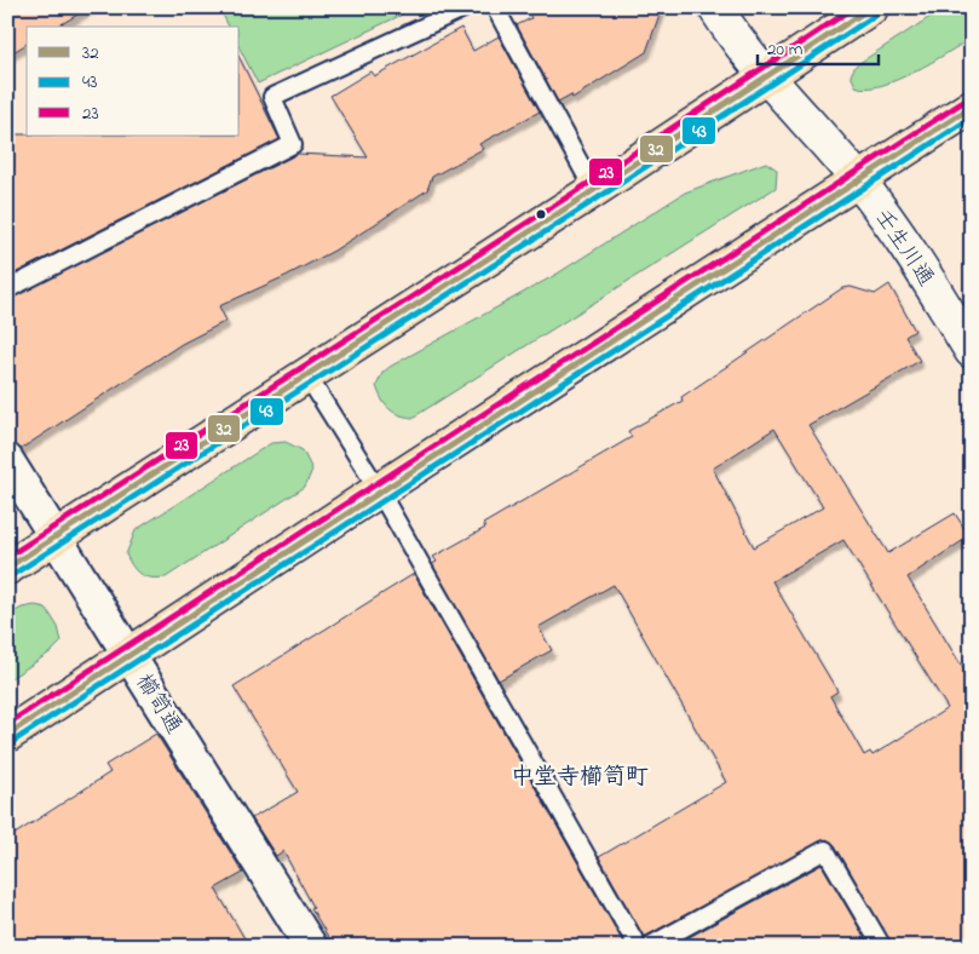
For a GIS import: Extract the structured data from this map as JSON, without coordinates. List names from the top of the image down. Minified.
{"streets":{"street":["壬生川通","櫛笥通"]},"districts":["中堂寺櫛笥町"],"lines":["transit line 32","transit line 23","transit line 43"],"legend":["32","43","23"],"scale_bar":"20 m"}
